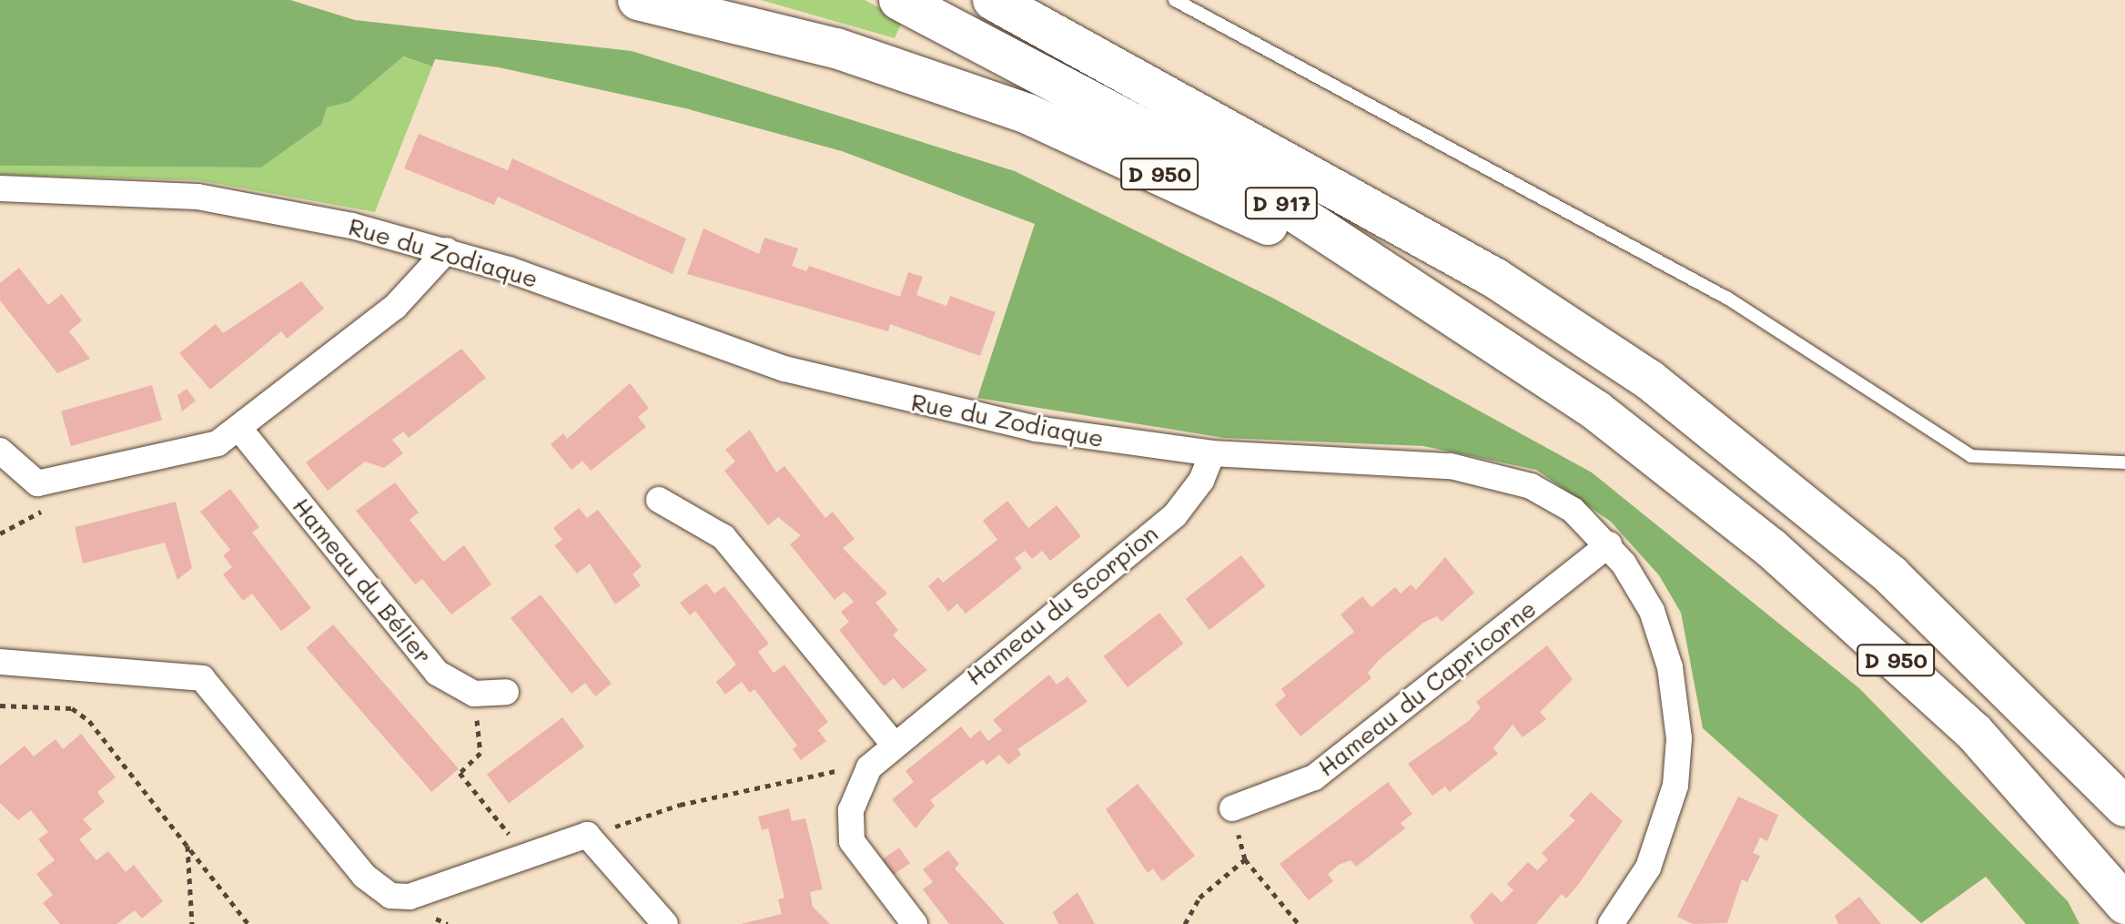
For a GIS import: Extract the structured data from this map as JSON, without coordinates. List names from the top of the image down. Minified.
{"streets":{"highway":["D 950","D 917"],"street":["Rue du Zodiaque","Hameau du Bélier","Hameau du Scorpion","Hameau du Capricorne"]},"crossings":[["D 950","D 917"],["Rue du Zodiaque","Hameau du Scorpion"],["Rue du Zodiaque","Hameau du Capricorne"]]}
